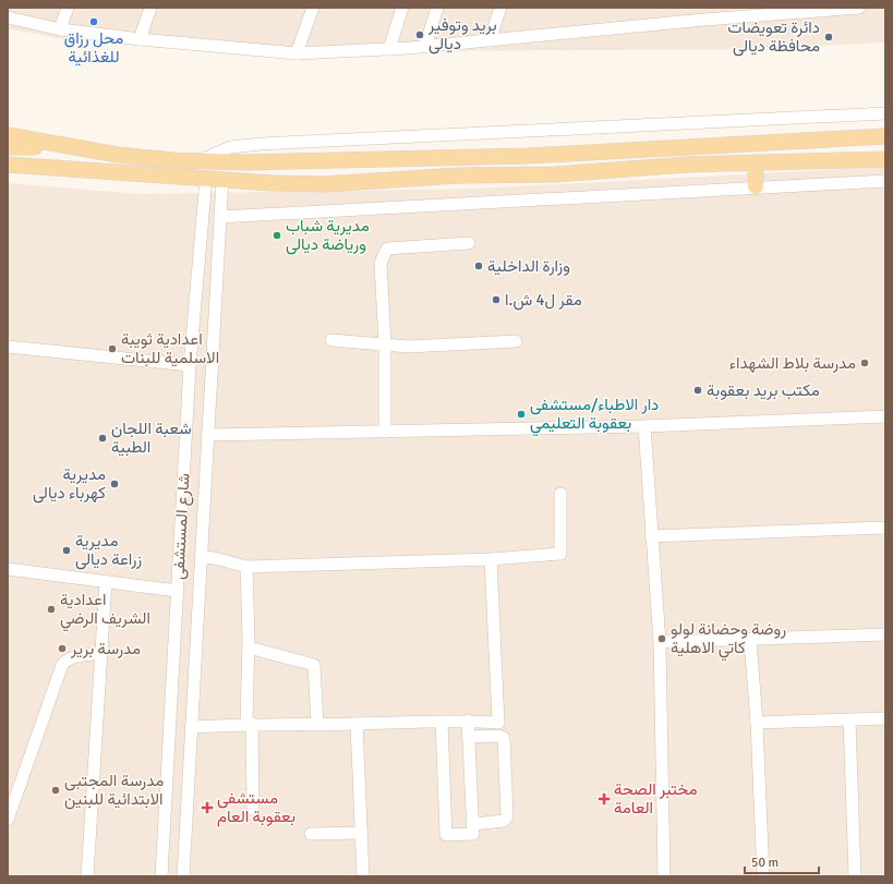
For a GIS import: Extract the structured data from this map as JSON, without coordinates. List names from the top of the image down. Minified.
{"streets":{"street":["شارع المستشفى"]},"places":{"other":["محل رزاق للغذائية","بريد وتوفير ديالى","دائرة تعويضات محافظة ديالى","مديرية شباب ورياضة ديالى","وزارة الداخلية","مقر ل4 ش.ا","اعدادية ثويبة الاسلمية للبنات","مدرسة بلاط الشهداء","مكتب بريد بعقوبة","دار الاطباء/مستشفى بعقوبة التعليمي","شعبة اللجان الطبية","مديرية كهرباء ديالى","مديرية زراعة ديالى","اعدادية الشريف الرضي","روضة وحضانة لولو كاتي الاهلية","مدرسة برير","مدرسة المجتبى الابتدائية للبنين"],"health":["مختبر الصحة العامة","مستشفى بعقوبة العام"]},"scale_bar":"50 m"}
